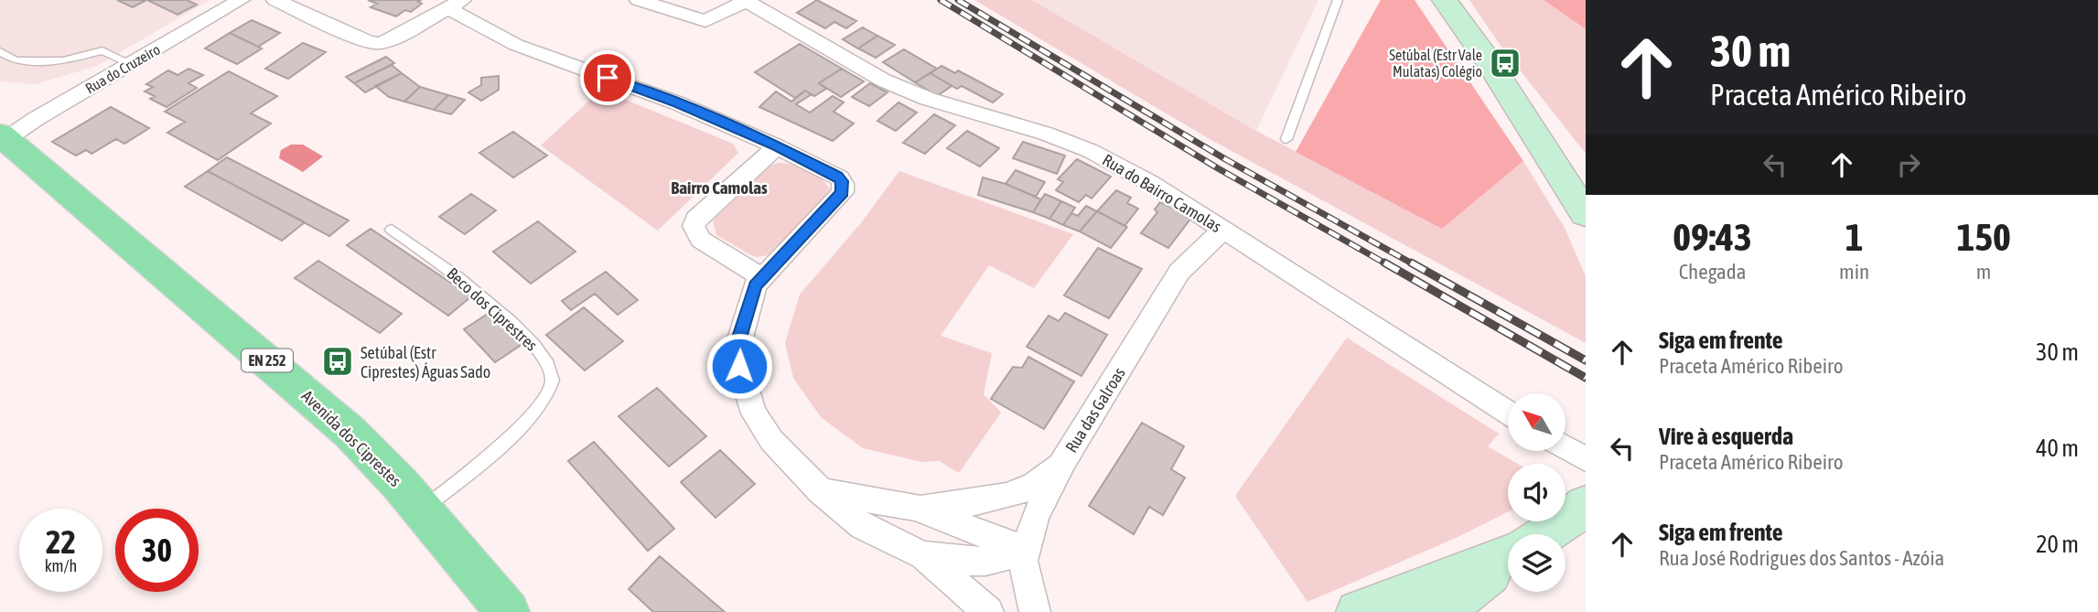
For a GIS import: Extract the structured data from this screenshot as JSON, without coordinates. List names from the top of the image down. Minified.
{"streets":{"main road":["EN 252","Avenida dos Ciprestes"],"street":["Rua do Cruzeiro","Rua do Bairro Camolas","Rua das Galroas"],"lane":["Beco dos Ciprestres"]},"crossings":[["Rua do Cruzeiro","Avenida dos Ciprestes"],["Rua do Bairro Camolas","Rua das Galroas"],["Beco dos Ciprestres","Avenida dos Ciprestes"]],"districts":["Bairro Camolas"],"places":{"bus stop":["Setúbal (Estr Vale Mulatas) Colégio","Setúbal (Estr Ciprestes) Águas Sado"]},"north":"top left","page":{"turn":["30 m","Praceta Américo Ribeiro"],"eta":["09:43","Chegada","1","min","150","m"],"list":[{"name":"Siga em frente","note":"Praceta Américo Ribeiro","value":"30 m"},{"name":"Vire à esquerda","note":"Praceta Américo Ribeiro","value":"40 m"},{"name":"Siga em frente","note":"Rua José Rodrigues dos Santos - Azóia","value":"20 m"}],"speed":"22 km/h","limit":"30"}}
